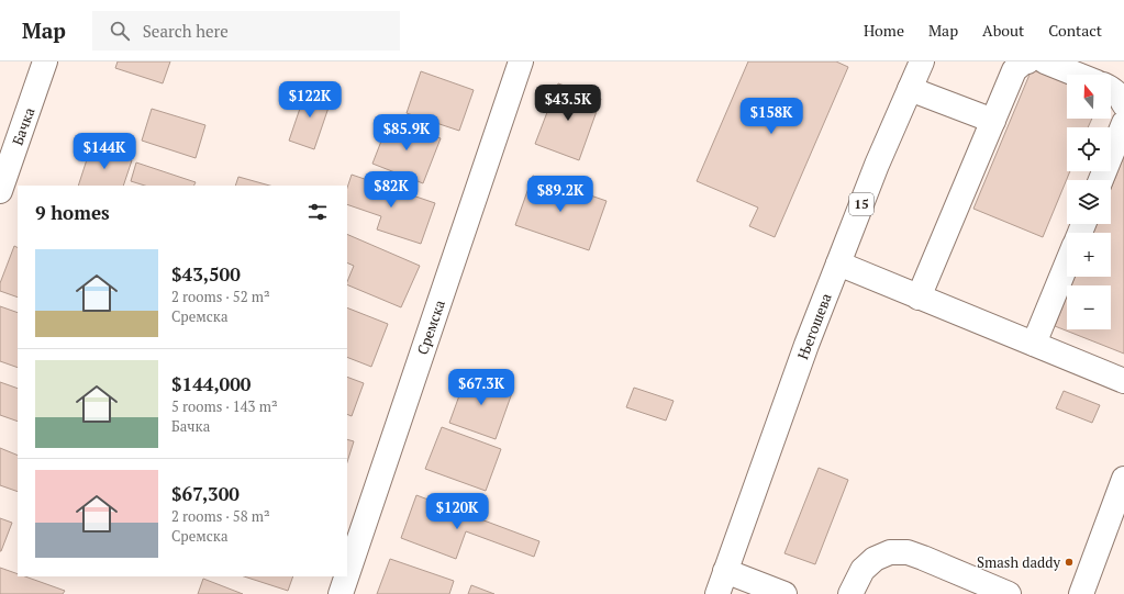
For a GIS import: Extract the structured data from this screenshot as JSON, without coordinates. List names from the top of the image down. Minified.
{"streets":{"street":["Бачка","15","Његошева","Сремска"]},"places":["Smash daddy"],"north":"top","page":{"header":"Map","search":"Search here","nav":["Home","Map","About","Contact"],"map_buttons":["+","−"],"price":["$122K","$43.5K","$158K","$85.9K","$144K","$82K","$89.2K","$67.3K","$120K"],"heading":"9 homes","list":[{"name":"$43,500","note":"2 rooms · 52 m² · Сремска"},{"name":"$144,000","note":"5 rooms · 143 m² · Бачка"},{"name":"$67,300","note":"2 rooms · 58 m² · Сремска"}]}}
